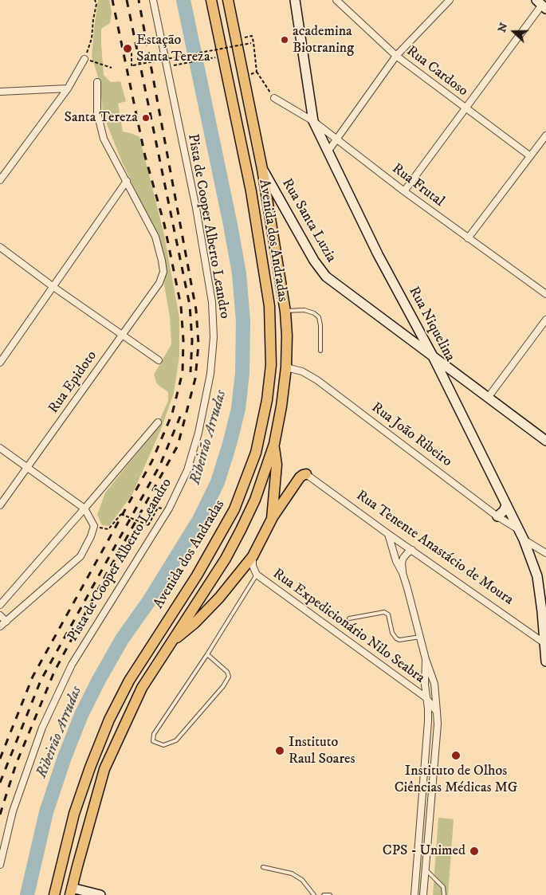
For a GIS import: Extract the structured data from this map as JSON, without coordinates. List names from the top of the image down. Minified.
{"streets":{"main road":["Avenida dos Andradas"],"street":["Rua Cardoso","Rua Frutal","Rua Santa Luzia","Pista de Cooper Alberto Leandro","Rua Niquelina","Rua Epidoto","Rua João Ribeiro","Rua Tenente Anastácio de Moura","Rua Expedicionário Nilo Seabra"]},"crossings":[["Rua Frutal","Rua Niquelina"],["Rua Santa Luzia","Avenida dos Andradas"],["Rua Santa Luzia","Rua Niquelina"],["Avenida dos Andradas","Rua João Ribeiro"],["Rua Niquelina","Rua João Ribeiro"],["Rua Niquelina","Rua Tenente Anastácio de Moura"]],"water":["Ribeirão Arrudas"],"places":["academina Biotraning","Estação Santa Tereza","Santa Tereza","Instituto Raul Soares","Instituto de Olhos Ciências Médicas MG","CPS - Unimed"],"north":"left"}
